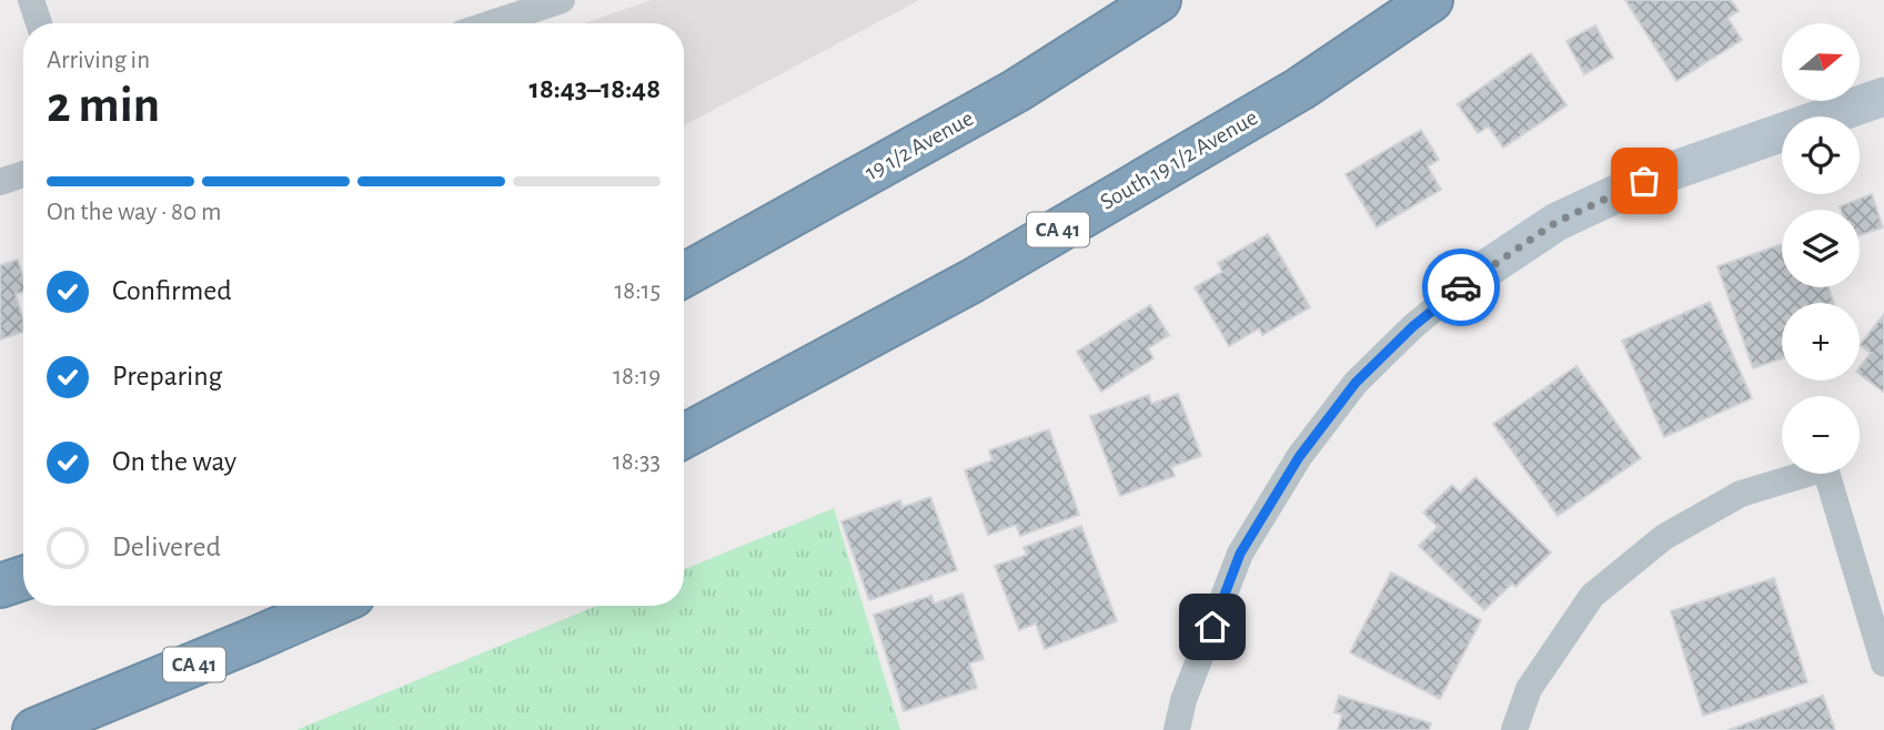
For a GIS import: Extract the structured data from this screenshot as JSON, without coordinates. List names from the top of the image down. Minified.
{"streets":{"highway":["19 1/2 Avenue","South 19 1/2 Avenue","CA 41"]},"north":"right","page":{"map_buttons":["+","−"],"heading":["2 min","Arriving in","18:43–18:48"],"bar":"On the way · 80 m","list":[["Confirmed","18:15"],["Preparing","18:19"],["On the way","18:33"],"Delivered"]}}
